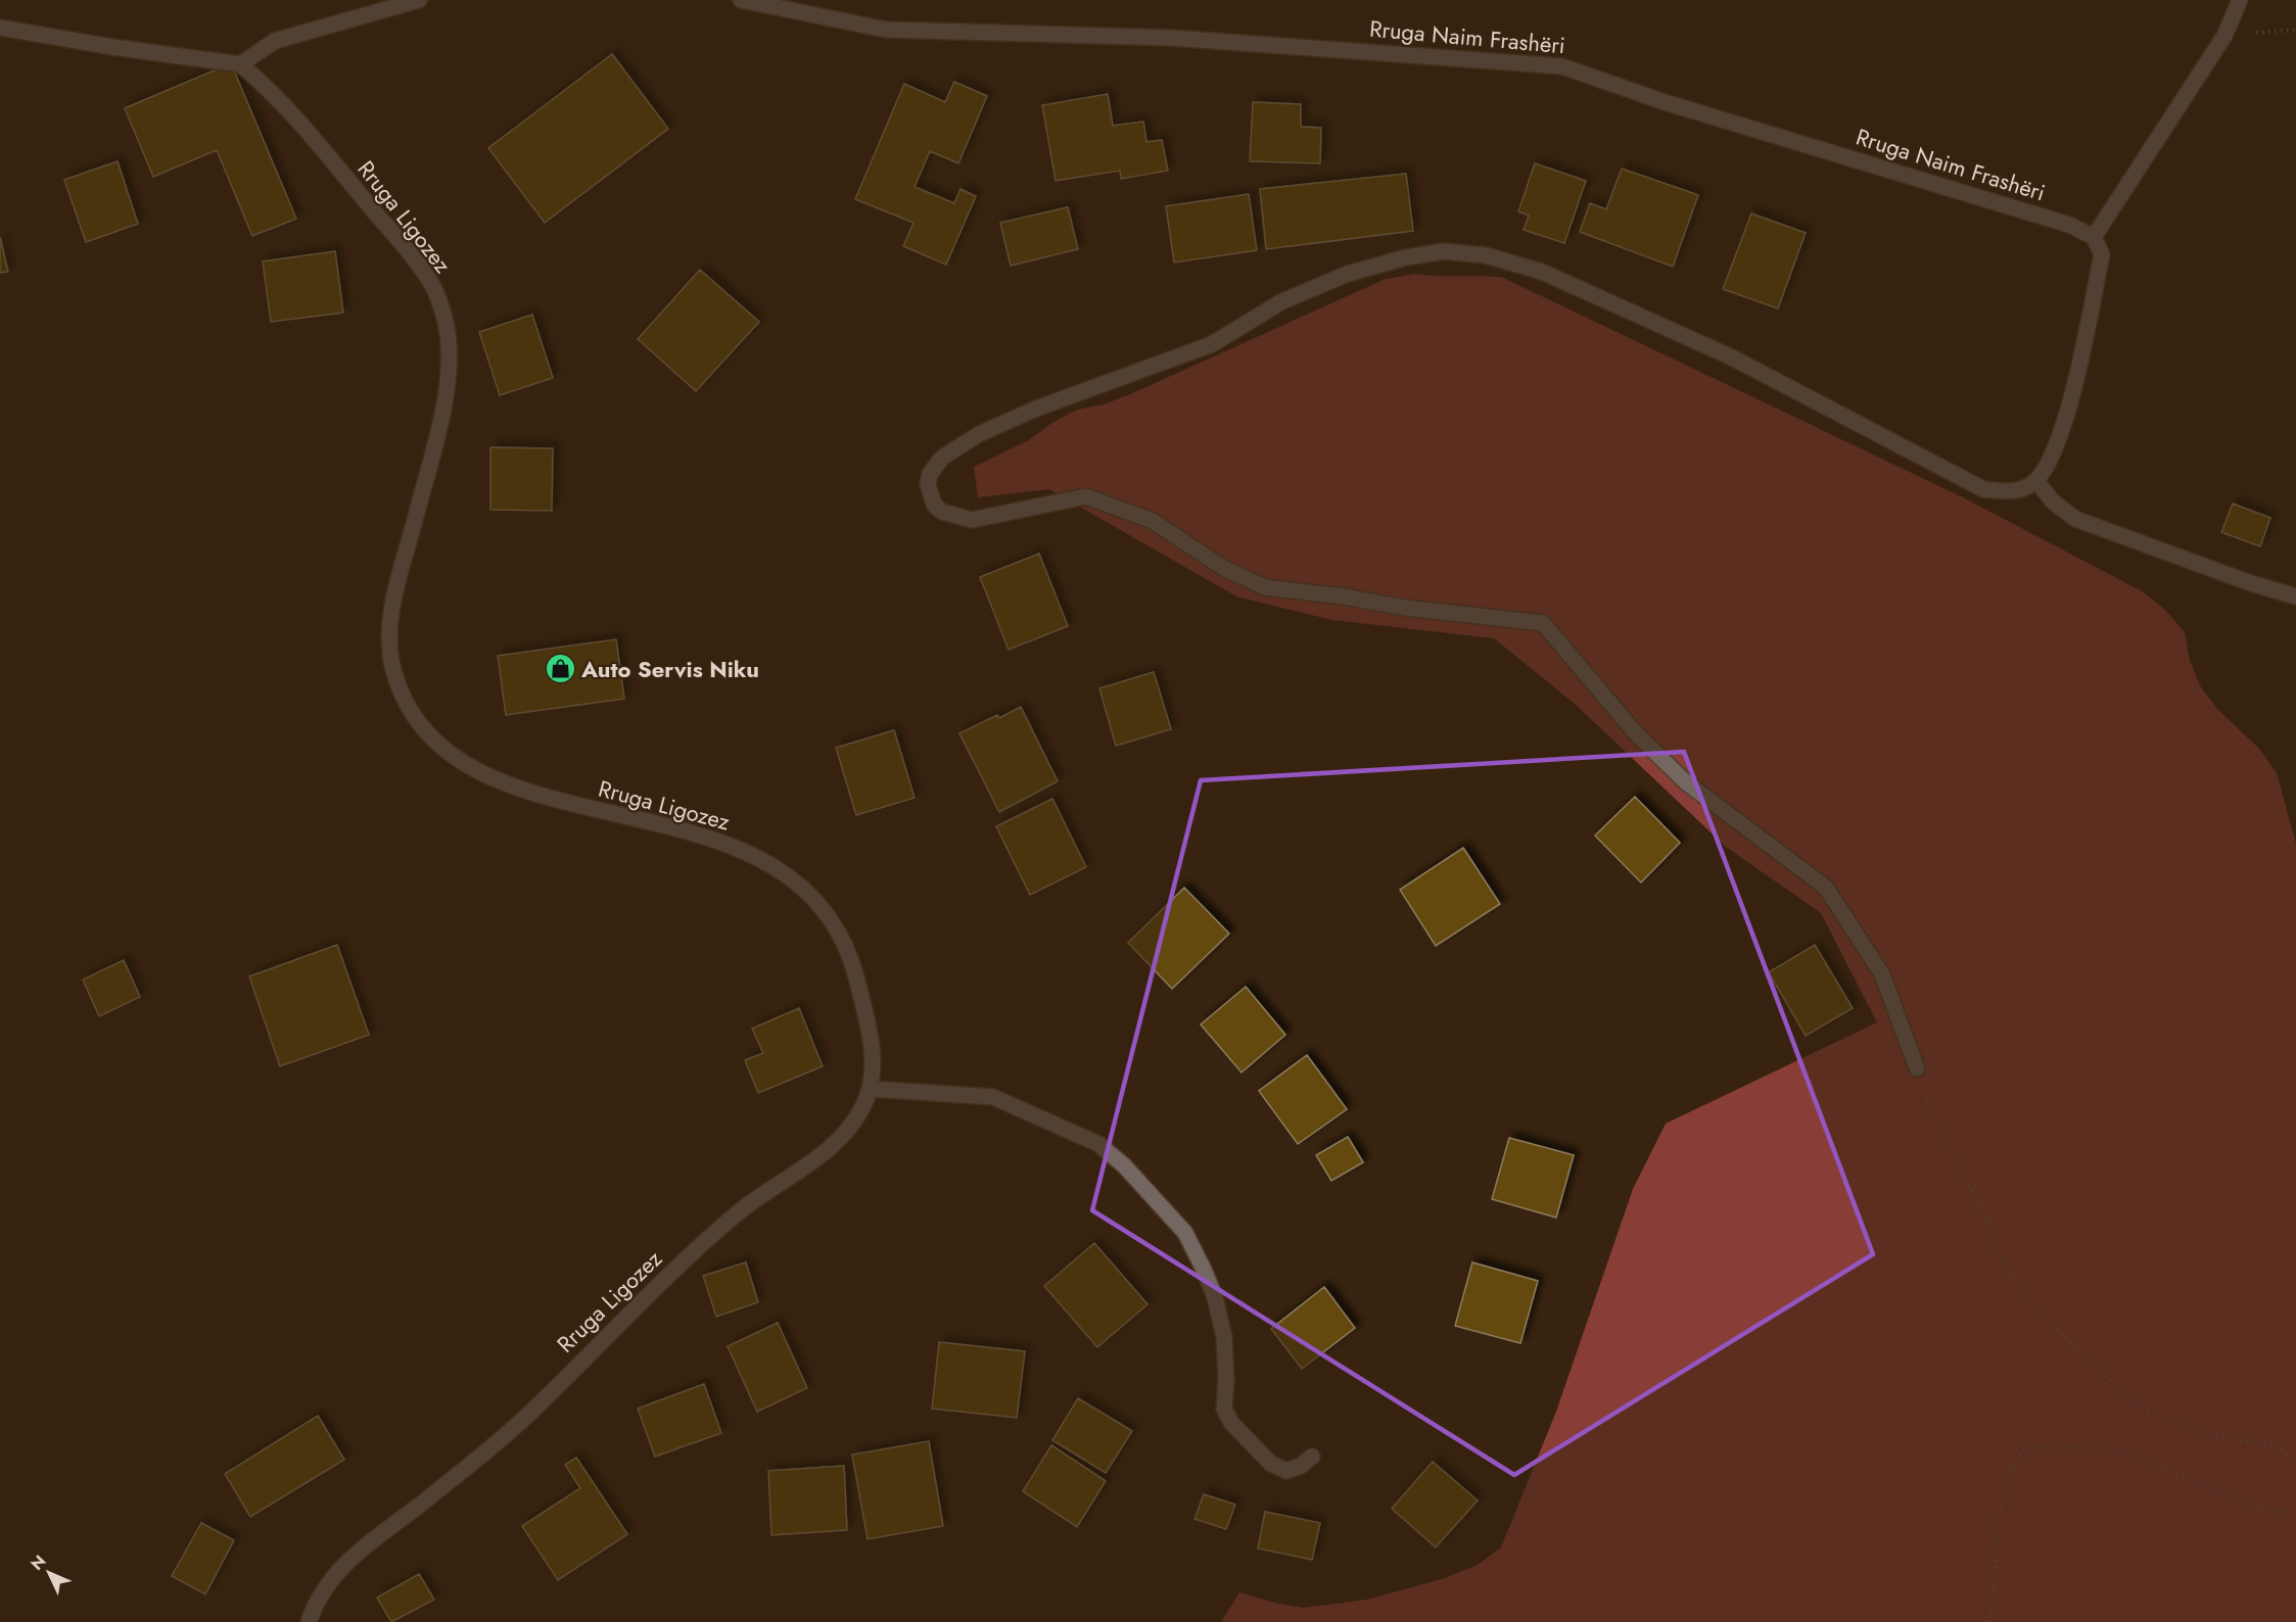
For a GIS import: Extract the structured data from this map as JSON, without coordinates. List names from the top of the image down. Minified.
{"streets":{"street":["Rruga Naim Frashëri","Rruga Ligozez"]},"places":{"shop":["Auto Servis Niku"]},"north":"top left"}
